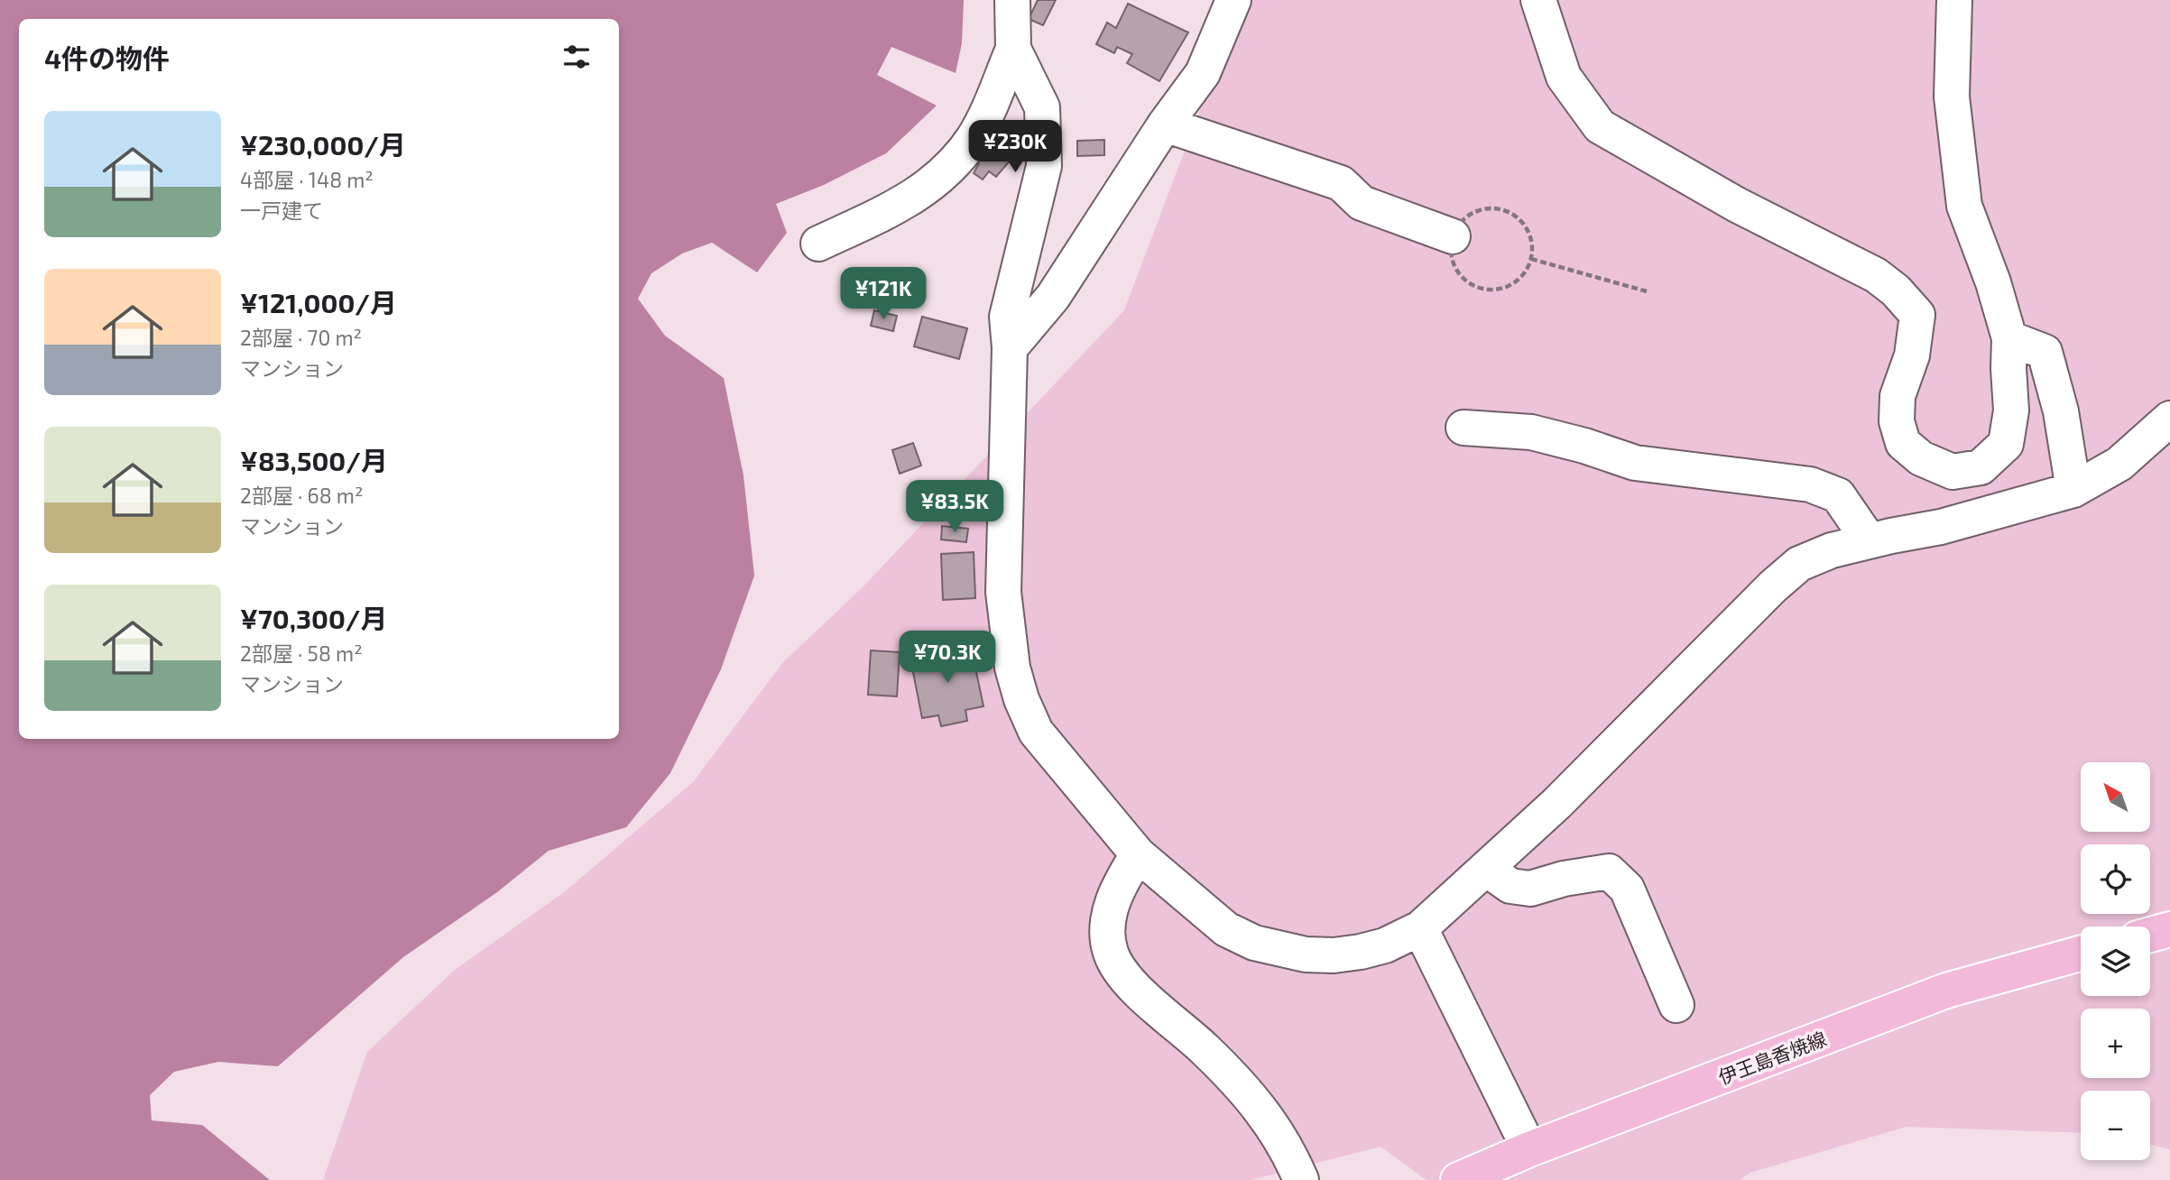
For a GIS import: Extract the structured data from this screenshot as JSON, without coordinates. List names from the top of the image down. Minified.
{"streets":{"main road":["伊王島香焼線"]},"north":"top left","page":{"heading":"4件の物件","list":[{"name":"¥230,000/月","note":"4部屋 · 148 m² · 一戸建て"},{"name":"¥121,000/月","note":"2部屋 · 70 m² · マンション"},{"name":"¥83,500/月","note":"2部屋 · 68 m² · マンション"},{"name":"¥70,300/月","note":"2部屋 · 58 m² · マンション"}],"price":["¥230K","¥121K","¥83.5K","¥70.3K"],"map_buttons":["+","−"]}}
